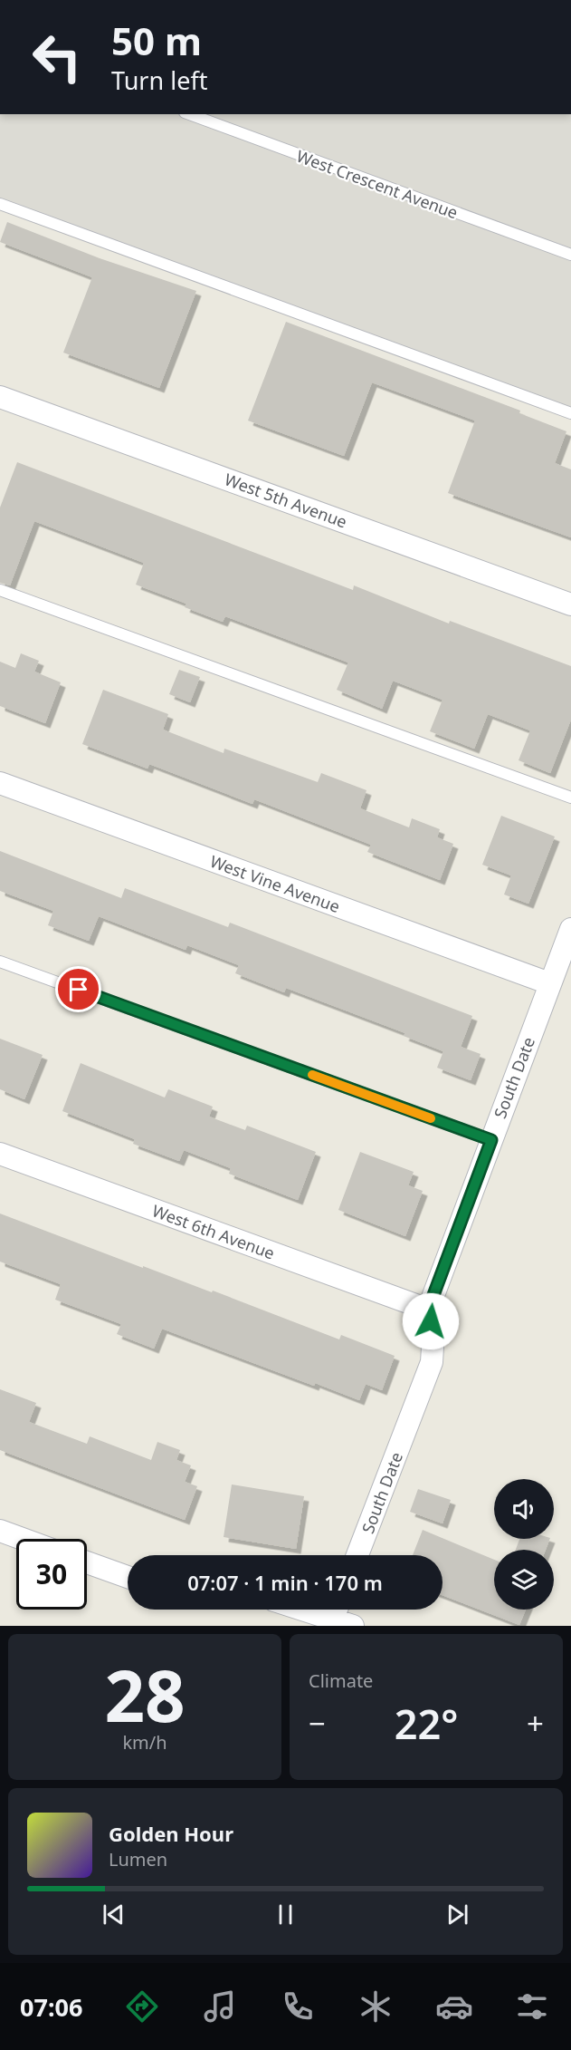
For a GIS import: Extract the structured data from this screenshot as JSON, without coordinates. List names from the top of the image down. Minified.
{"streets":{"street":["West 5th Avenue","West Vine Avenue","South Date","West 6th Avenue"],"lane":["West Crescent Avenue"]},"crossings":[["West Vine Avenue","South Date"],["South Date","West 6th Avenue"]],"page":{"turn":["50 m","Turn left"],"limit":"30","trip":"07:07 · 1 min · 170 m","tile":[["28","km/h"],"Climate"],"heat":["−","22°","+"],"song":["Golden Hour","Lumen"],"tabs":"07:06"}}
